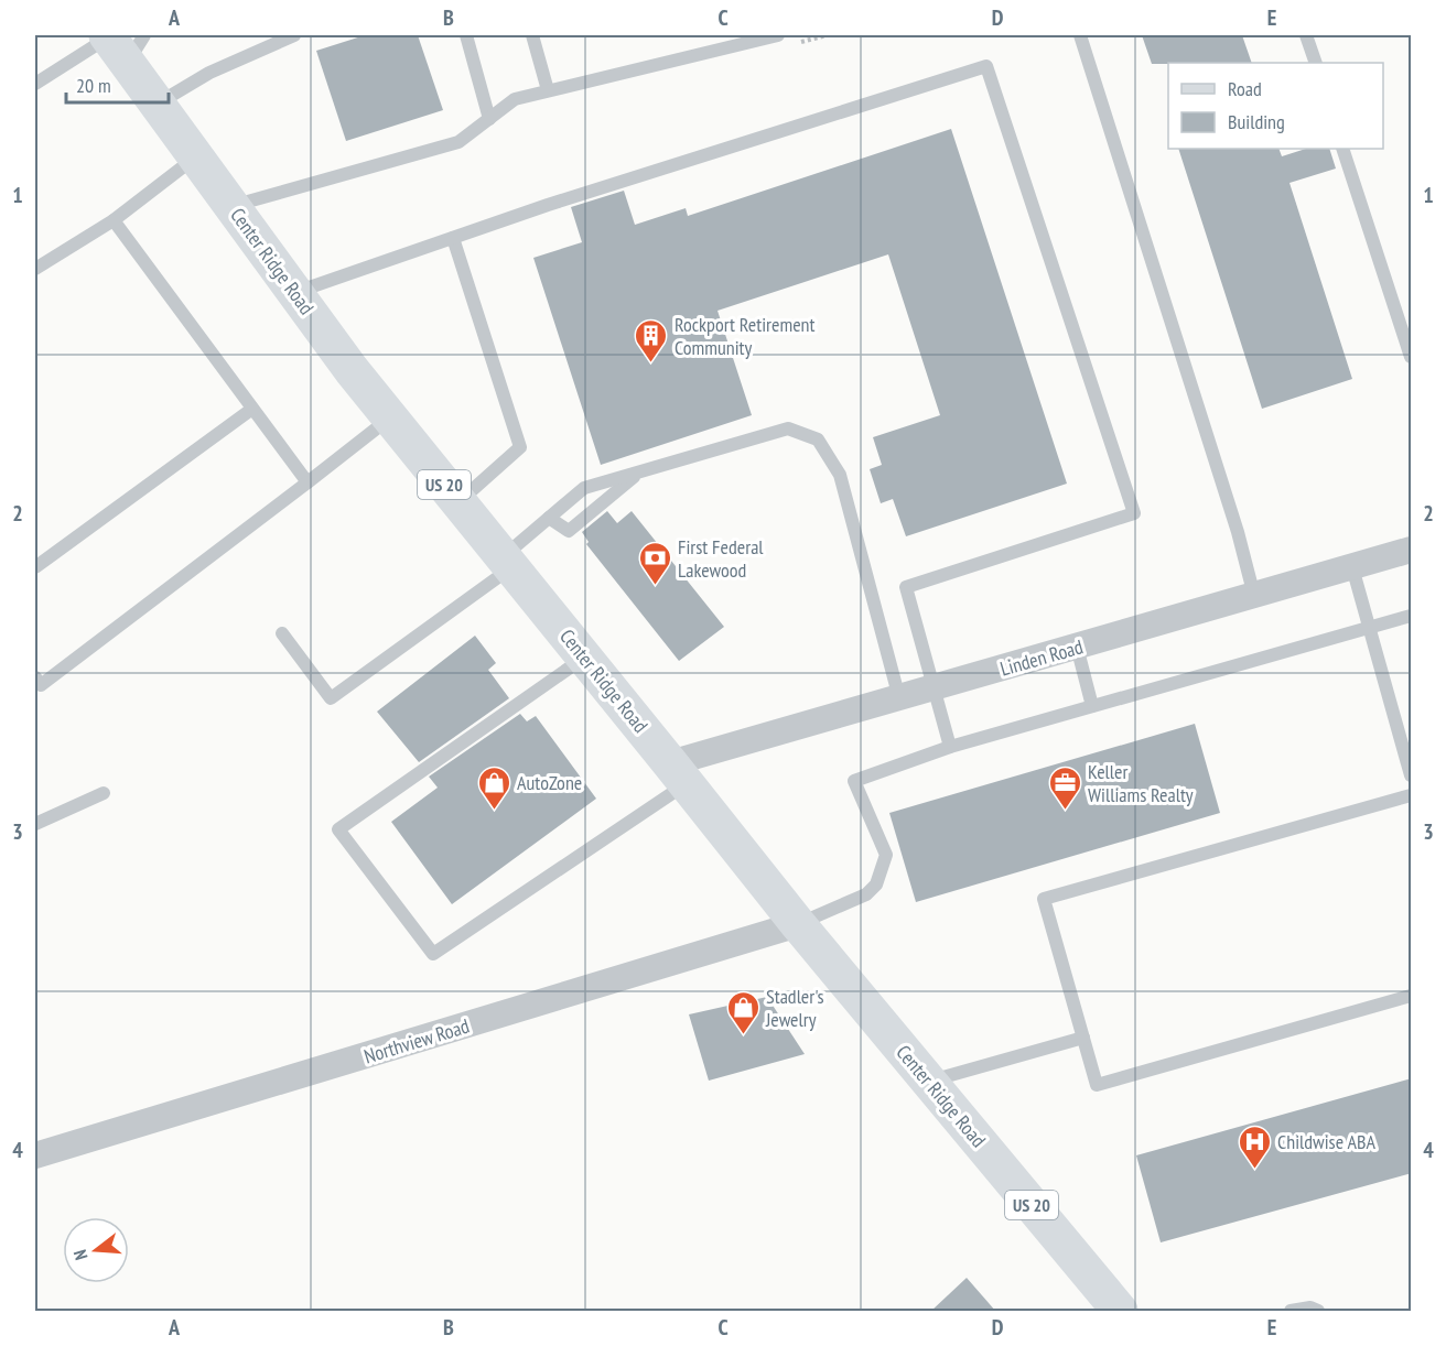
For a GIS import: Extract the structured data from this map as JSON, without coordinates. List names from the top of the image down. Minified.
{"streets":{"main road":["Center Ridge Road","US 20"],"street":["Linden Road","Northview Road"]},"crossings":[["Center Ridge Road","Linden Road"],["Center Ridge Road","Northview Road"]],"places":{"building":["Rockport Retirement Community"],"bank":["First Federal Lakewood"],"shop":["AutoZone","Stadler's Jewelry"],"office":["Keller Williams Realty"],"hospital":["Childwise ABA"]},"legend":["Road","Building"],"scale_bar":"20 m","north":"left","grid":{"columns":["A","B","C","D","E"],"rows":["1","2","3","4"]}}
